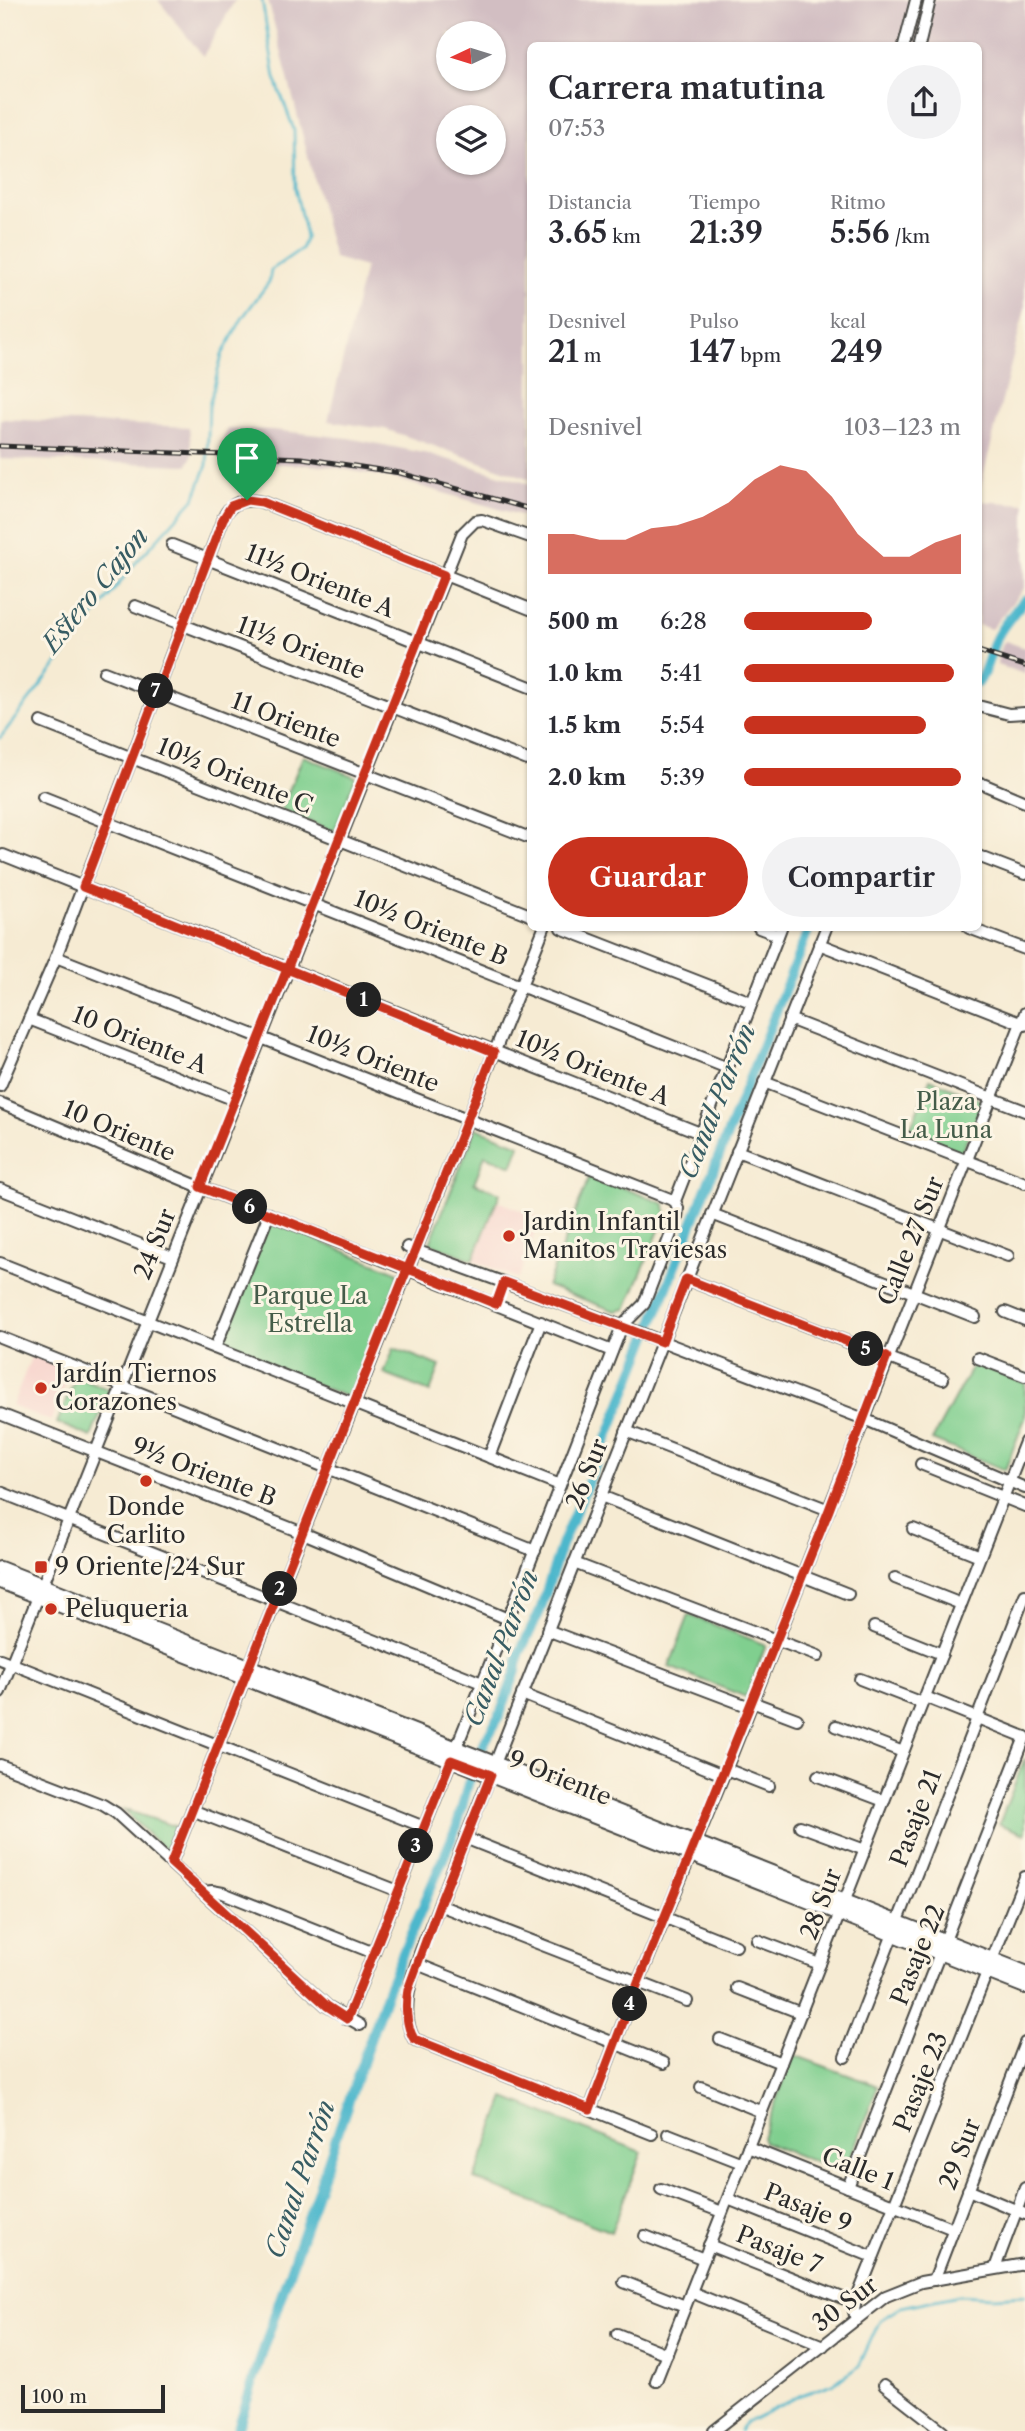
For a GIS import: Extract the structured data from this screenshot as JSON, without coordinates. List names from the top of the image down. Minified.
{"streets":{"street":["11½ Oriente A","11½ Oriente","11 Oriente","10½ Oriente C","10½ Oriente B","10 Oriente A","10½ Oriente","10½ Oriente A","10 Oriente","Calle 27 Sur","24 Sur","9½ Oriente B","26 Sur","9 Oriente","Pasaje 21","28 Sur","Pasaje 22","Pasaje 23","29 Sur","Calle 1","Pasaje 9","Pasaje 7","30 Sur"]},"crossings":[["11½ Oriente A","24 Sur"],["11½ Oriente","24 Sur"],["11 Oriente","24 Sur"],["10½ Oriente C","24 Sur"],["10½ Oriente B","24 Sur"],["10½ Oriente B","26 Sur"],["10 Oriente A","24 Sur"],["10½ Oriente","24 Sur"],["10½ Oriente","26 Sur"],["10½ Oriente A","24 Sur"],["10½ Oriente A","26 Sur"],["10 Oriente","24 Sur"],["10 Oriente","26 Sur"],["Calle 27 Sur","26 Sur"],["Calle 27 Sur","9 Oriente"],["24 Sur","9½ Oriente B"],["24 Sur","9 Oriente"],["9½ Oriente B","26 Sur"],["26 Sur","9 Oriente"],["9 Oriente","Pasaje 21"],["9 Oriente","28 Sur"],["9 Oriente","Pasaje 22"],["9 Oriente","Pasaje 23"],["28 Sur","Calle 1"],["28 Sur","Pasaje 9"],["28 Sur","Pasaje 7"],["Pasaje 22","Calle 1"],["Pasaje 23","Calle 1"],["Pasaje 23","Pasaje 9"],["Pasaje 23","Pasaje 7"],["29 Sur","Calle 1"],["29 Sur","30 Sur"]],"water":["Estero Cajon","Canal Parrón"],"parks":["Plaza La Luna","Parque La Estrella"],"places":{"other":["Jardin Infantil Manitos Traviesas","Jardín Tiernos Corazones","Donde Carlito","Peluqueria"],"transit":["9 Oriente/24 Sur"]},"scale_bar":"100 m","north":"left","page":{"heading":["Carrera matutina","07:53"],"stats":[["Distancia","3.65 km"],["Tiempo","21:39"],["Ritmo","5:56 /km"],["Desnivel","21 m"],["Pulso","147 bpm"],["kcal","249"]],"chart":["Desnivel","103–123 m"],"list":[{"name":"500 m","note":"6:28"},{"name":"1.0 km","note":"5:41"},{"name":"1.5 km","note":"5:54"},{"name":"2.0 km","note":"5:39"}],"pins":["7","1","6","5","2","3","4"],"buttons":["Guardar","Compartir"],"scale":"100 m"}}
